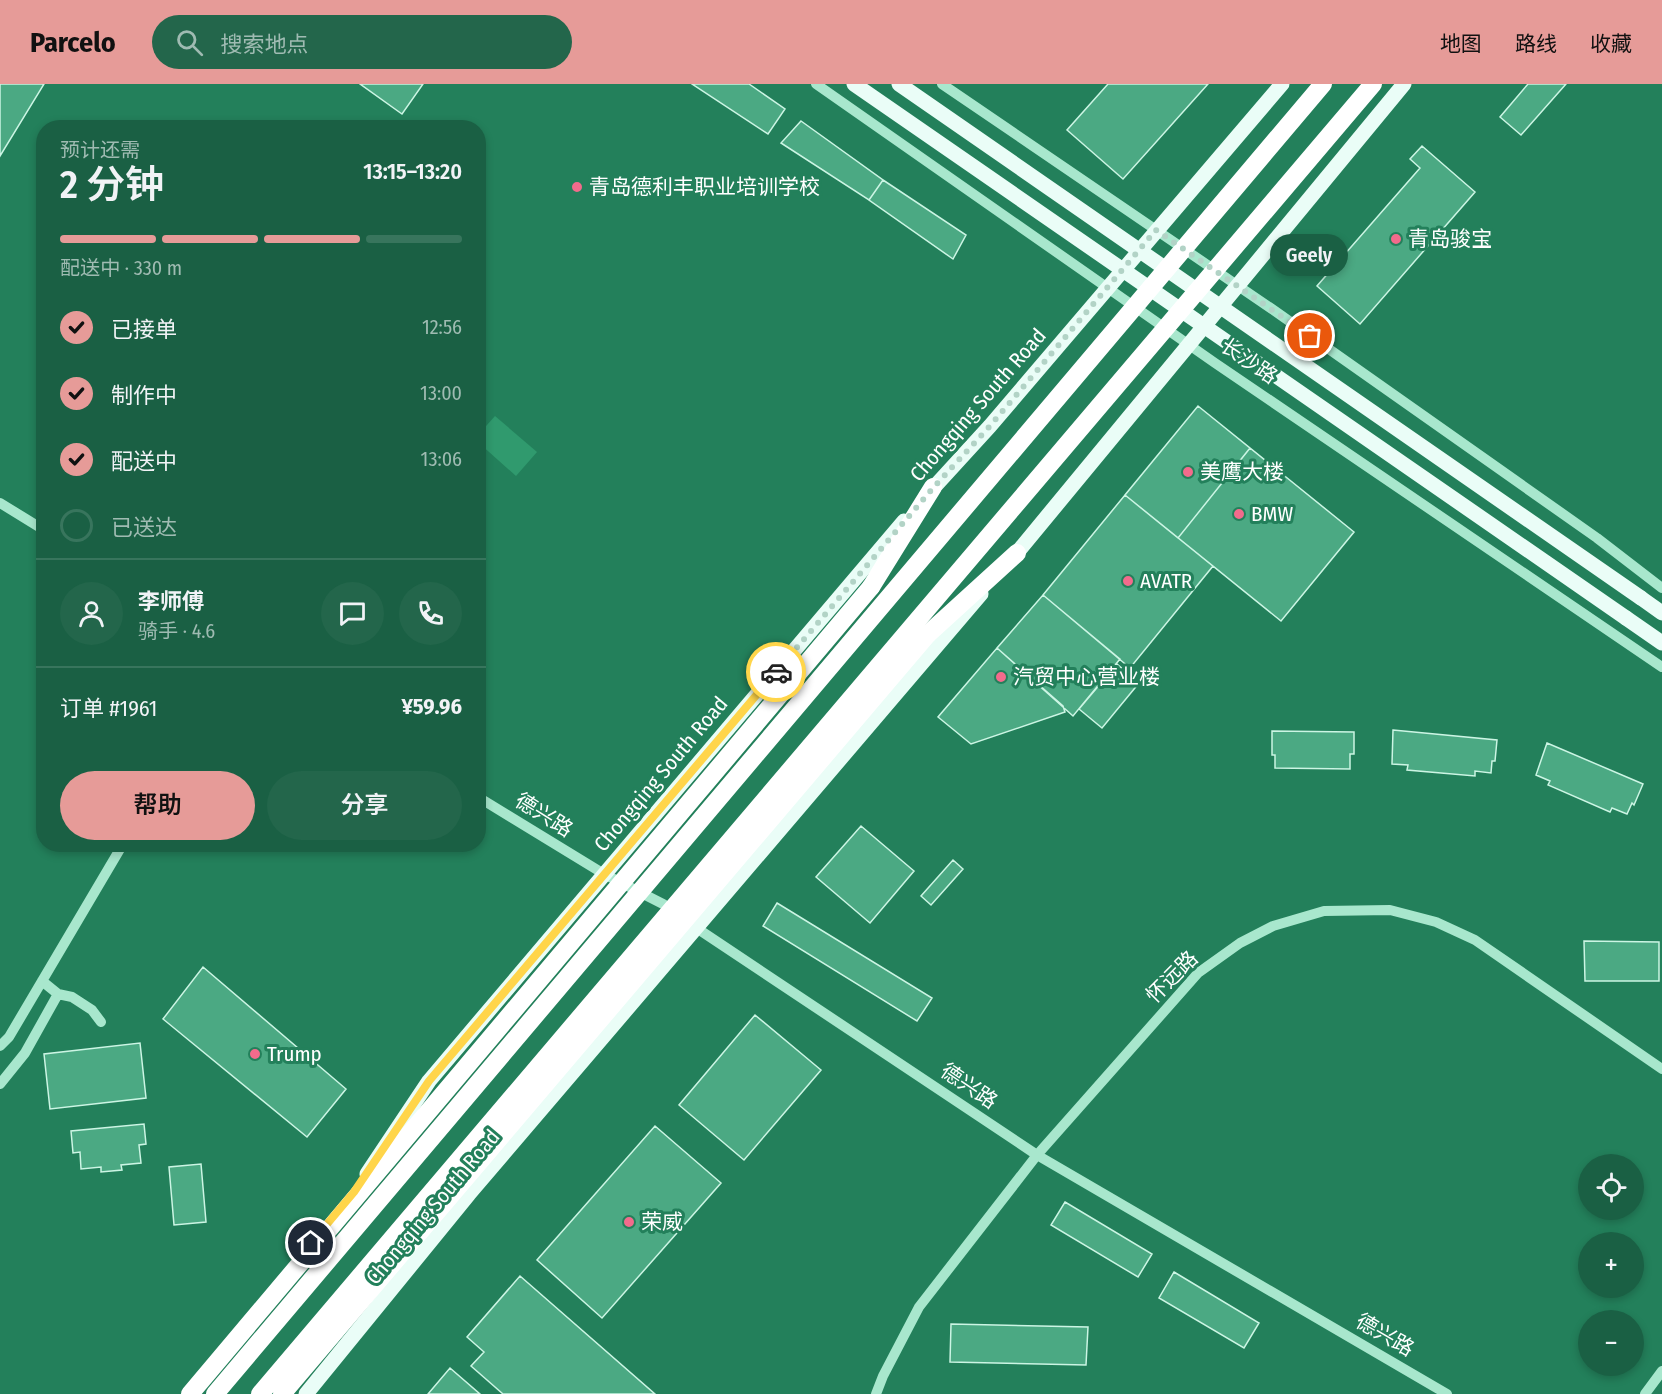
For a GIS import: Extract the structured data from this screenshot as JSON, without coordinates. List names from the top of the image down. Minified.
{"streets":{"main road":["长沙路","Chongqing South Road"],"street":["德兴路","怀远路"]},"crossings":[["长沙路","Chongqing South Road"],["Chongqing South Road","德兴路"],["德兴路","怀远路"]],"places":["青岛德利丰职业培训学校","青岛骏宝","Geely","美鹰大楼","BMW","AVATR","汽贸中心营业楼","Trump","荣威"],"page":{"header":"Parcelo","search":"搜索地点","nav":["地图","路线","收藏"],"heading":["2 分钟","预计还需","13:15–13:20"],"panel":["李师傅","骑手 · 4.6","订单 #1961","¥59.96"],"bar":"配送中 · 330 m","bubble":"Geely","list":[["已接单","12:56"],["制作中","13:00"],["配送中","13:06"],"已送达"],"buttons":["帮助","分享"],"map_buttons":["+","−"]}}
